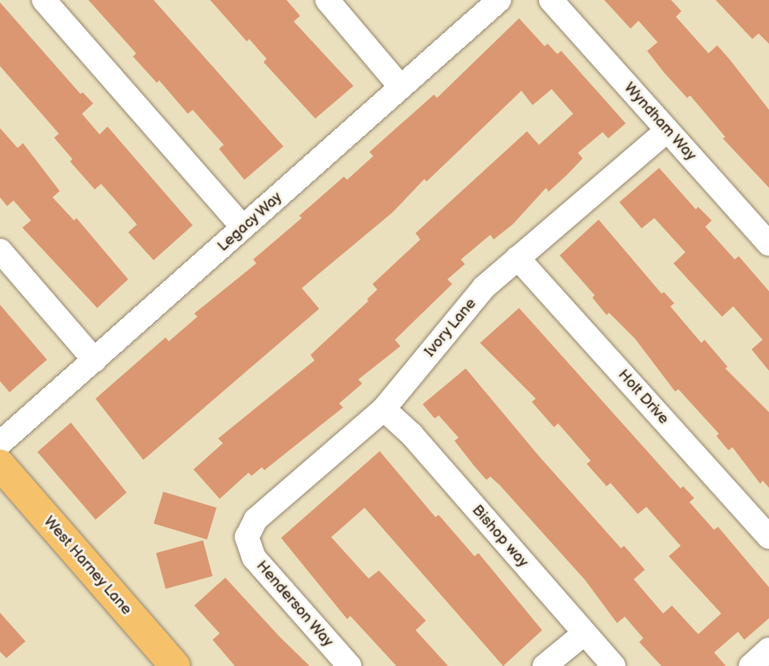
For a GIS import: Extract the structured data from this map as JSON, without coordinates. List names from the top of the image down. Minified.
{"streets":{"main road":["West Harney Lane"],"street":["Wyndham Way","Legacy Way","Ivory Lane","Holt Drive","Bishop way","Henderson Way"]},"crossings":[["Wyndham Way","Ivory Lane"],["Ivory Lane","Holt Drive"],["Ivory Lane","Bishop way"],["Ivory Lane","Henderson Way"]]}
